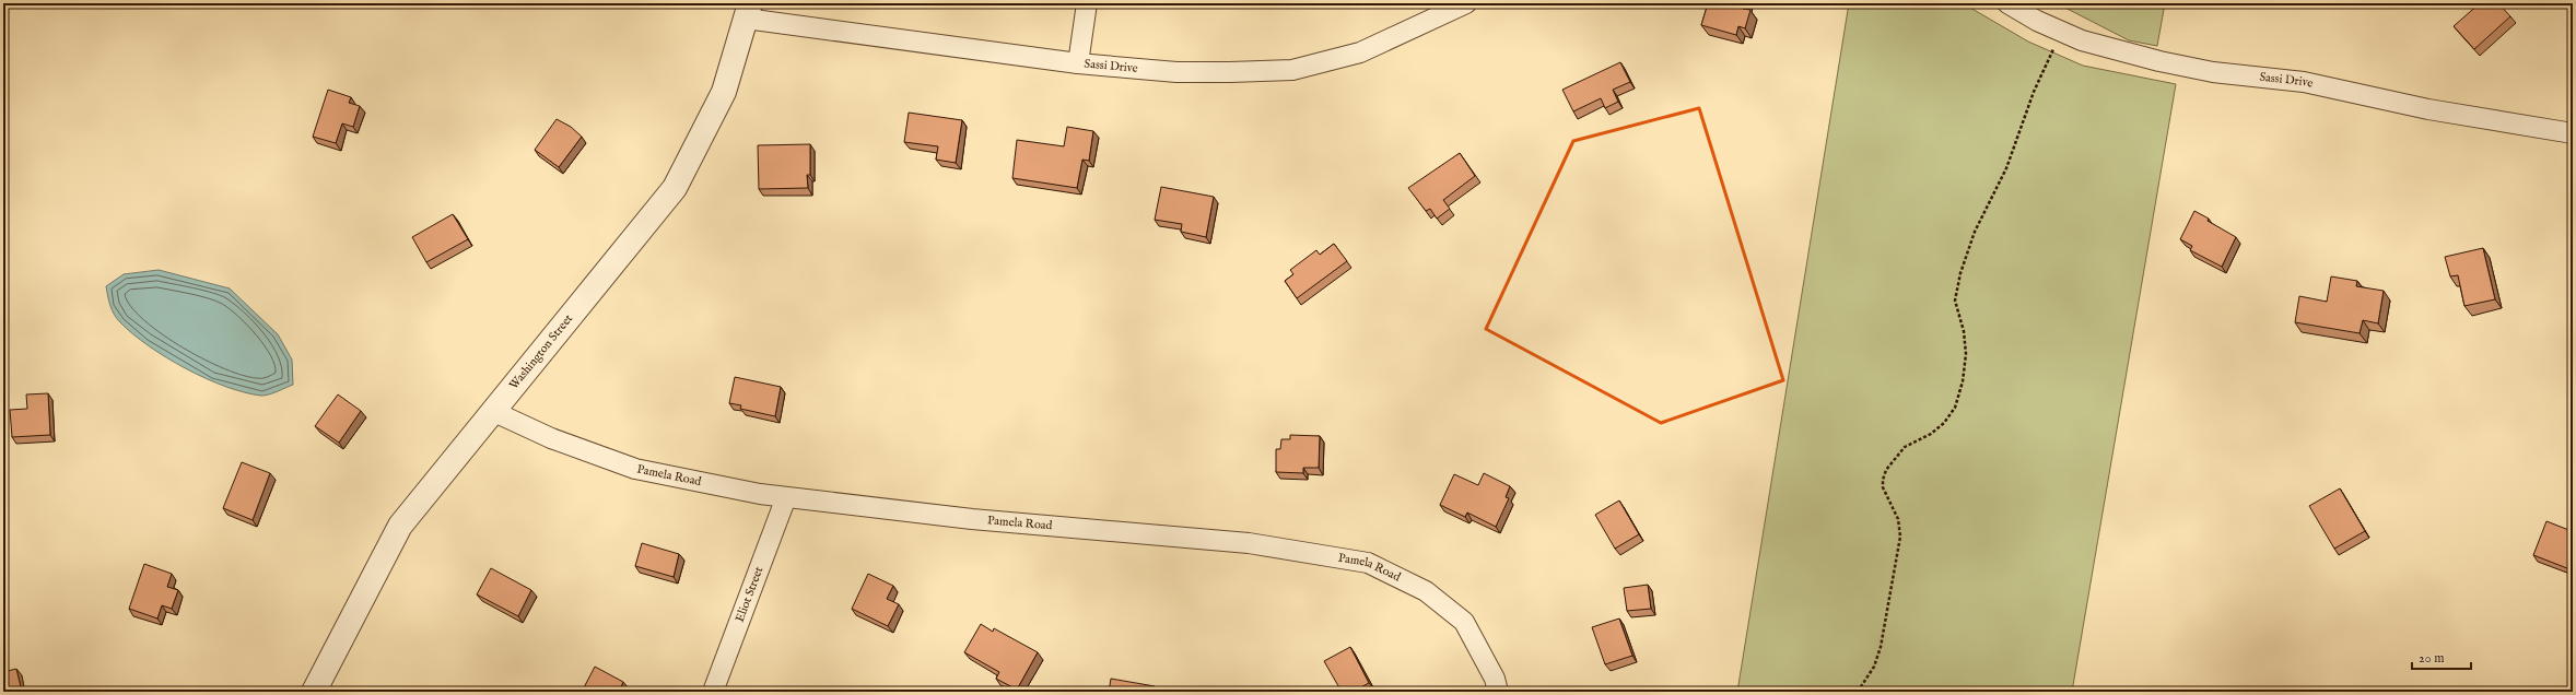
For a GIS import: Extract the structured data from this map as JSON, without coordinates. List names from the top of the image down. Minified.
{"streets":{"street":["Sassi Drive","Washington Street","Pamela Road","Eliot Street"]},"crossings":[["Sassi Drive","Washington Street"],["Washington Street","Pamela Road"],["Pamela Road","Eliot Street"]],"scale_bar":"20 m"}
